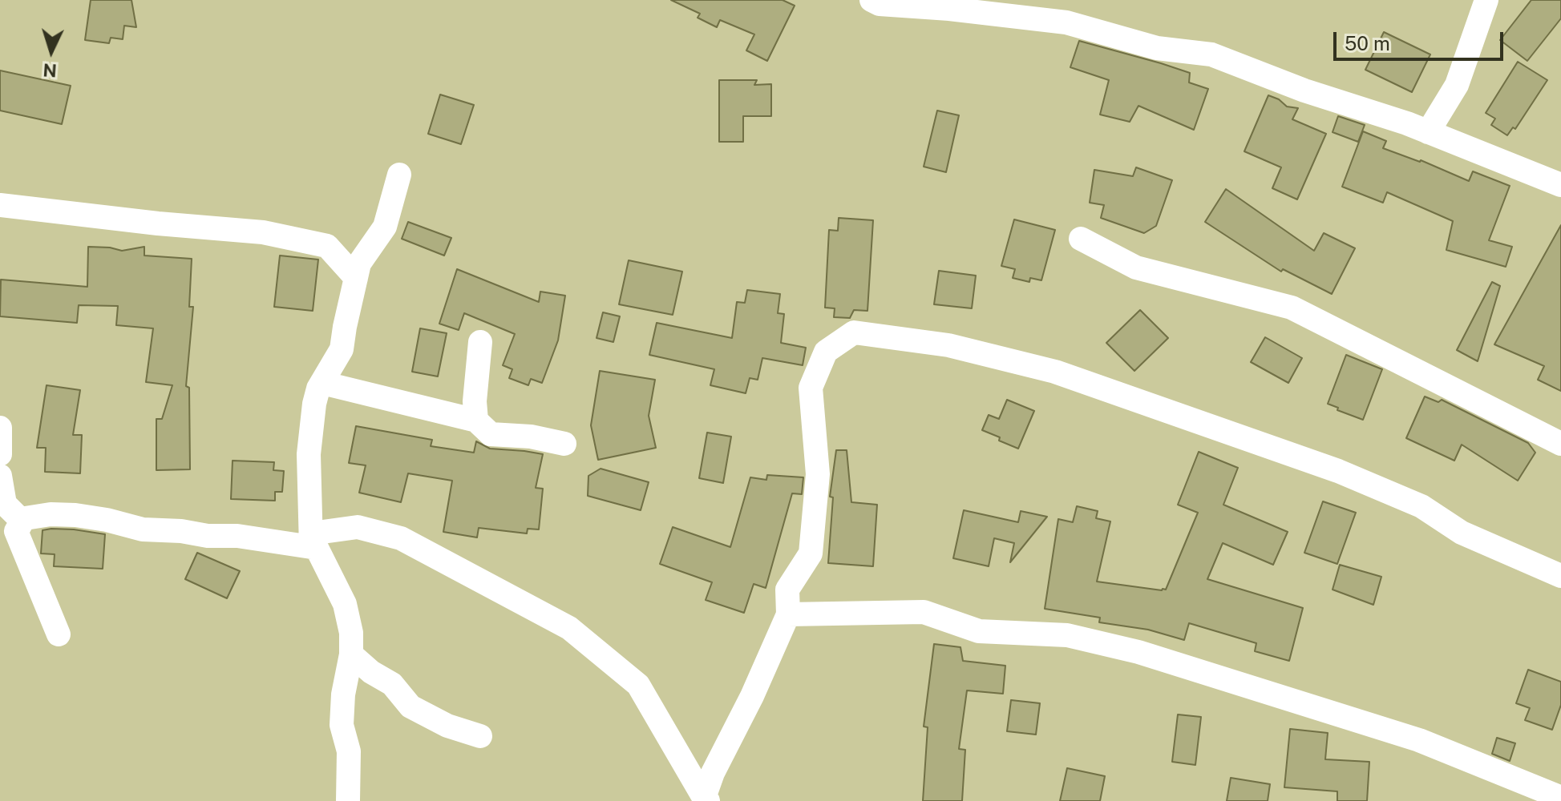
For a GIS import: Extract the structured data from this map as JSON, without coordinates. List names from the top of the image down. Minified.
{"scale_bar":"50 m","north":"bottom"}
